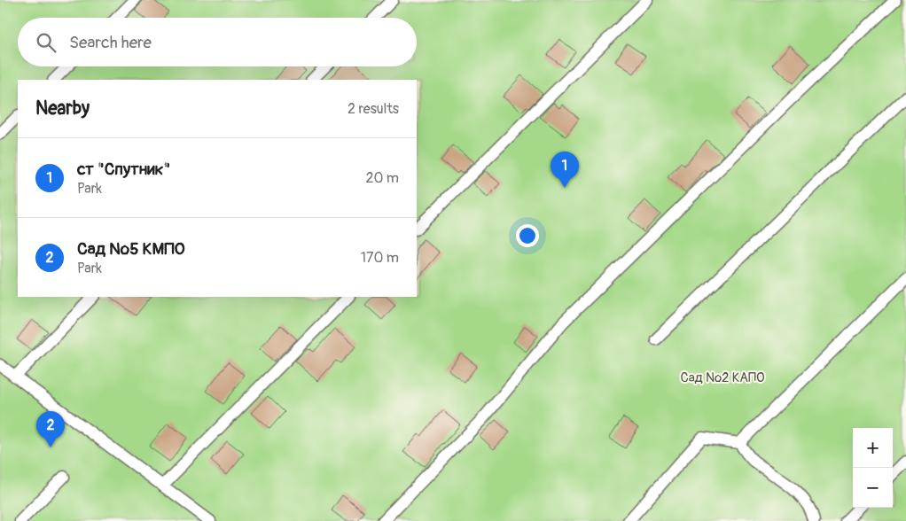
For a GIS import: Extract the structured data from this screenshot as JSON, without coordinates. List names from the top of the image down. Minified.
{"parks":["Сад №2 КАПО"],"page":{"search":"Search here","heading":["Nearby","2 results"],"list":[{"mark":"1","name":"ст \"Спутник\"","note":"Park","value":"20 m"},{"mark":"2","name":"Сад №5 КМПО","note":"Park","value":"170 m"}],"pins":["1","2"],"map_buttons":["+","−"]}}
